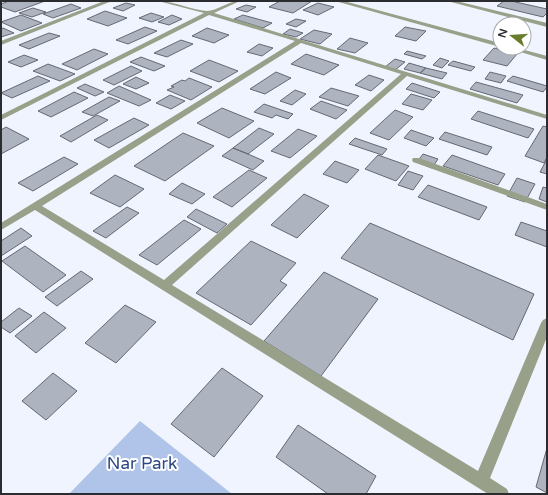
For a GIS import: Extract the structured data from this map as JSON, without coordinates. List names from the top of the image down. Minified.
{"parks":["Nar Park"],"north":"left"}
